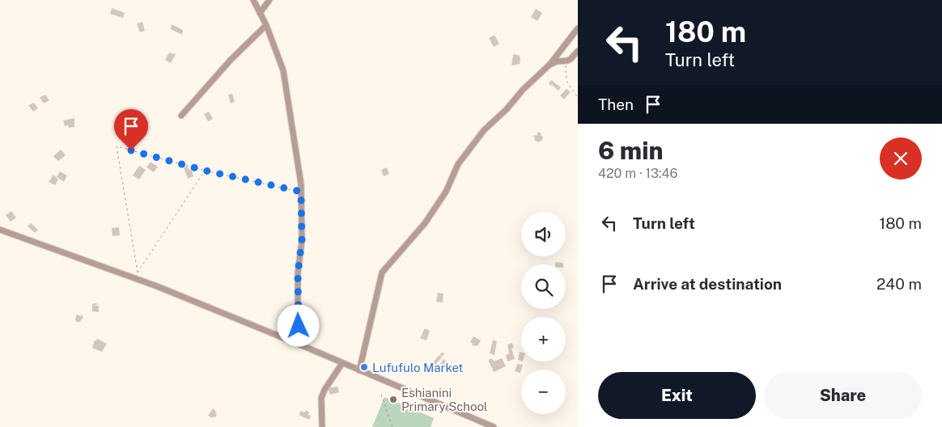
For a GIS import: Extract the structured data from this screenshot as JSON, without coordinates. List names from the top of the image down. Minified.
{"places":["Lufufulo Market","Eshianini Primary School"],"page":{"turn":["180 m","Turn left"],"then":"Then","heading":["6 min","420 m · 13:46"],"list":[{"name":"Turn left","value":"180 m"},{"name":"Arrive at destination","value":"240 m"}],"map_buttons":["+","−"],"buttons":["Exit","Share"]}}
